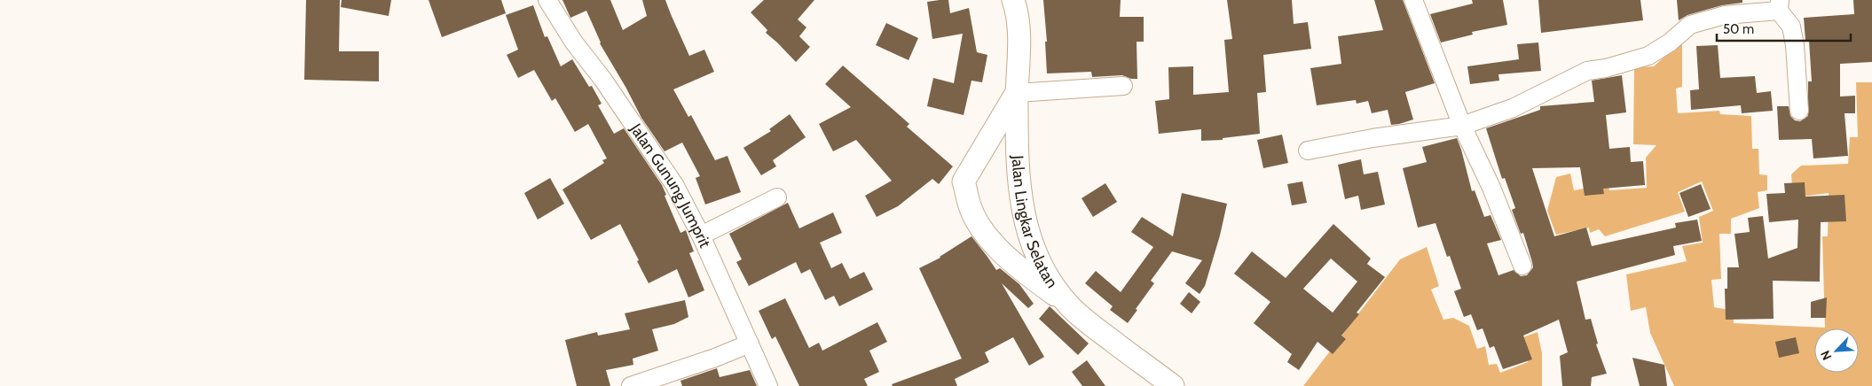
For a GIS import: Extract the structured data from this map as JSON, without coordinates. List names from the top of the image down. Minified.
{"streets":{"street":["Jalan Gunung Jumprit","Jalan Lingkar Selatan"]},"scale_bar":"50 m","north":"bottom left"}
